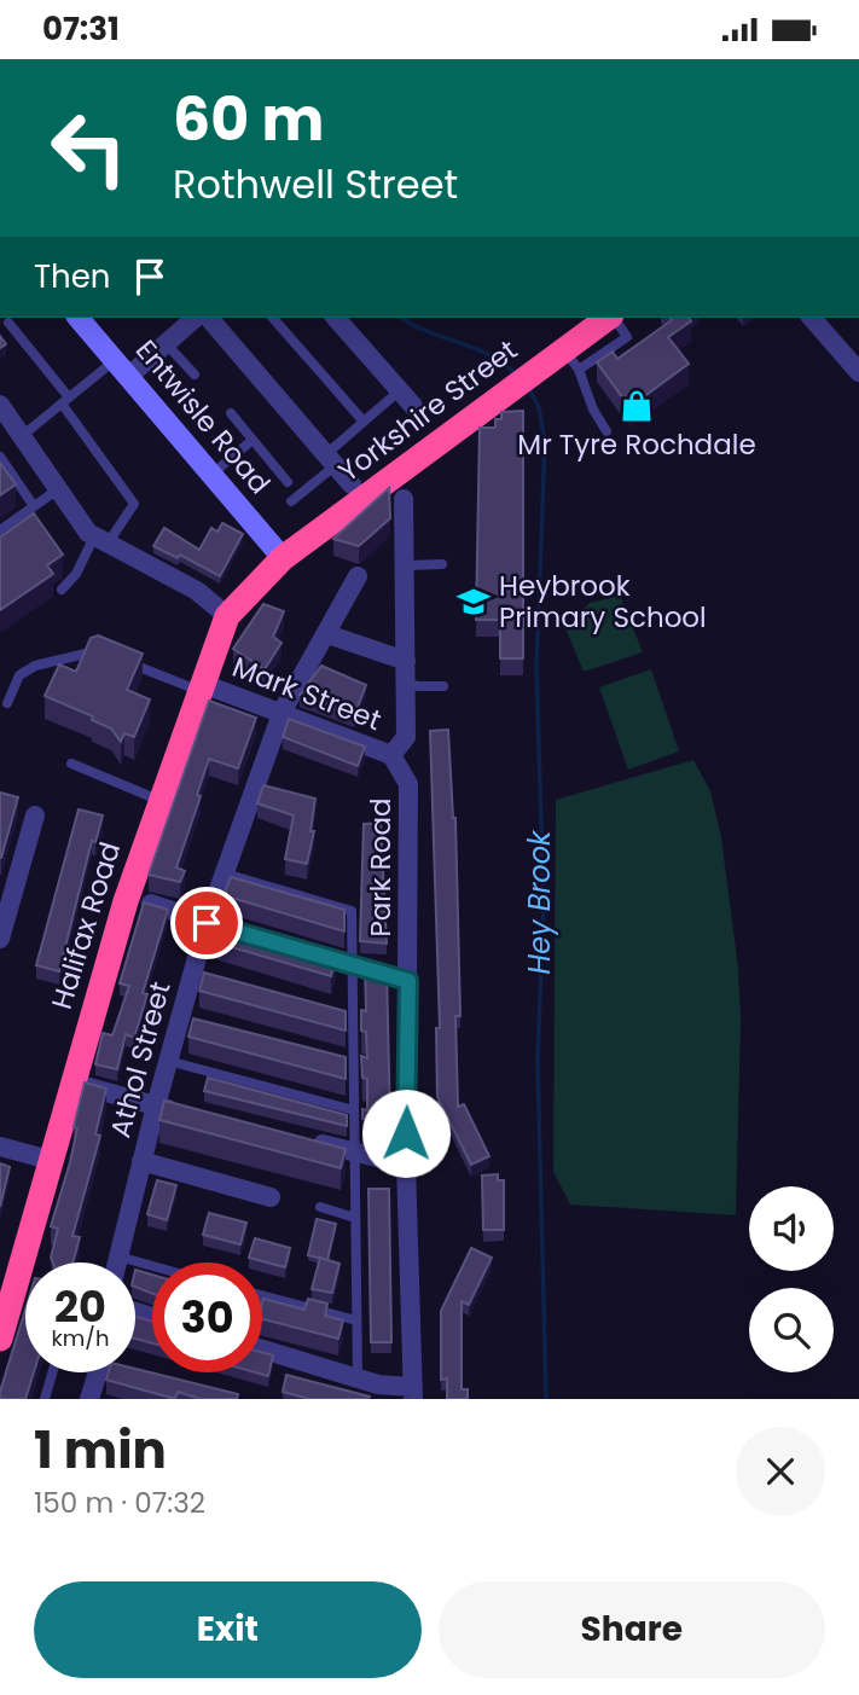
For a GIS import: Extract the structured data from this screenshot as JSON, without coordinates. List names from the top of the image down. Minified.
{"streets":{"highway":["Yorkshire Street","Halifax Road"],"main road":["Entwisle Road"],"street":["Mark Street","Park Road","Athol Street"]},"crossings":[["Yorkshire Street","Entwisle Road"],["Yorkshire Street","Halifax Road"],["Entwisle Road","Halifax Road"],["Mark Street","Park Road"],["Mark Street","Halifax Road"],["Mark Street","Athol Street"]],"water":["Hey Brook"],"places":{"shop":["Mr Tyre Rochdale"],"school or university":["Heybrook Primary School"]},"page":{"status":"07:31","turn":["60 m","Rothwell Street"],"then":"Then","speed":"20 km/h","limit":"30","heading":["1 min","150 m · 07:32"],"buttons":["Exit","Share"]}}
